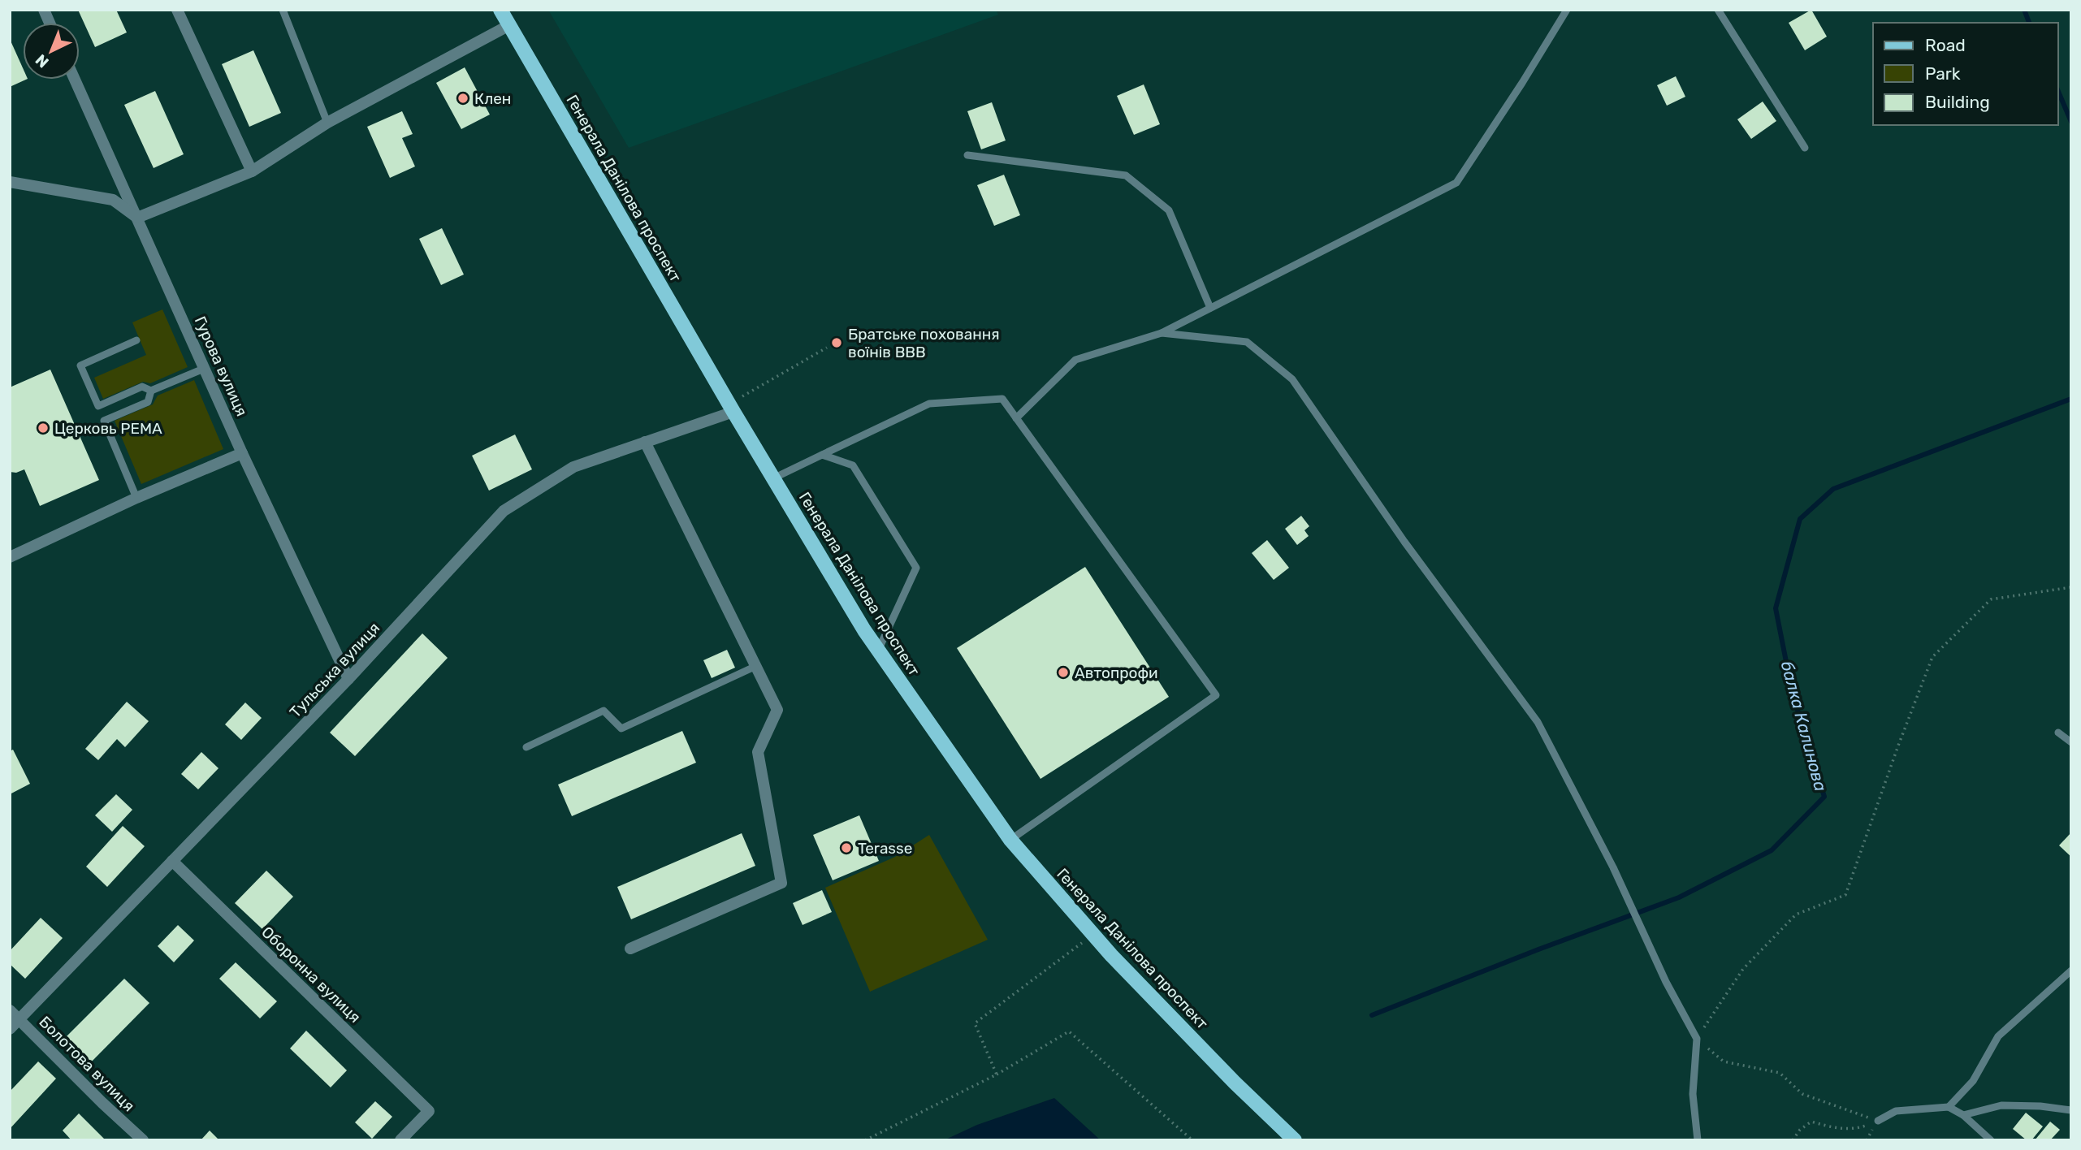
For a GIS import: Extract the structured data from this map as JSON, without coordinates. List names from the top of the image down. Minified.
{"streets":{"main road":["Генерала Данілова проспект"],"street":["Гурова вулиця","Тульська вулиця","Оборонна вулиця","Болотова вулиця"]},"crossings":[["Генерала Данілова проспект","Тульська вулиця"],["Гурова вулиця","Тульська вулиця"],["Тульська вулиця","Оборонна вулиця"],["Тульська вулиця","Болотова вулиця"]],"water":["балка Калинова"],"places":["Клен","Братське поховання воїнів ВВВ","Церковь РЕМА","Автопрофи","Terasse"],"legend":["Road","Park","Building"],"north":"bottom left"}
